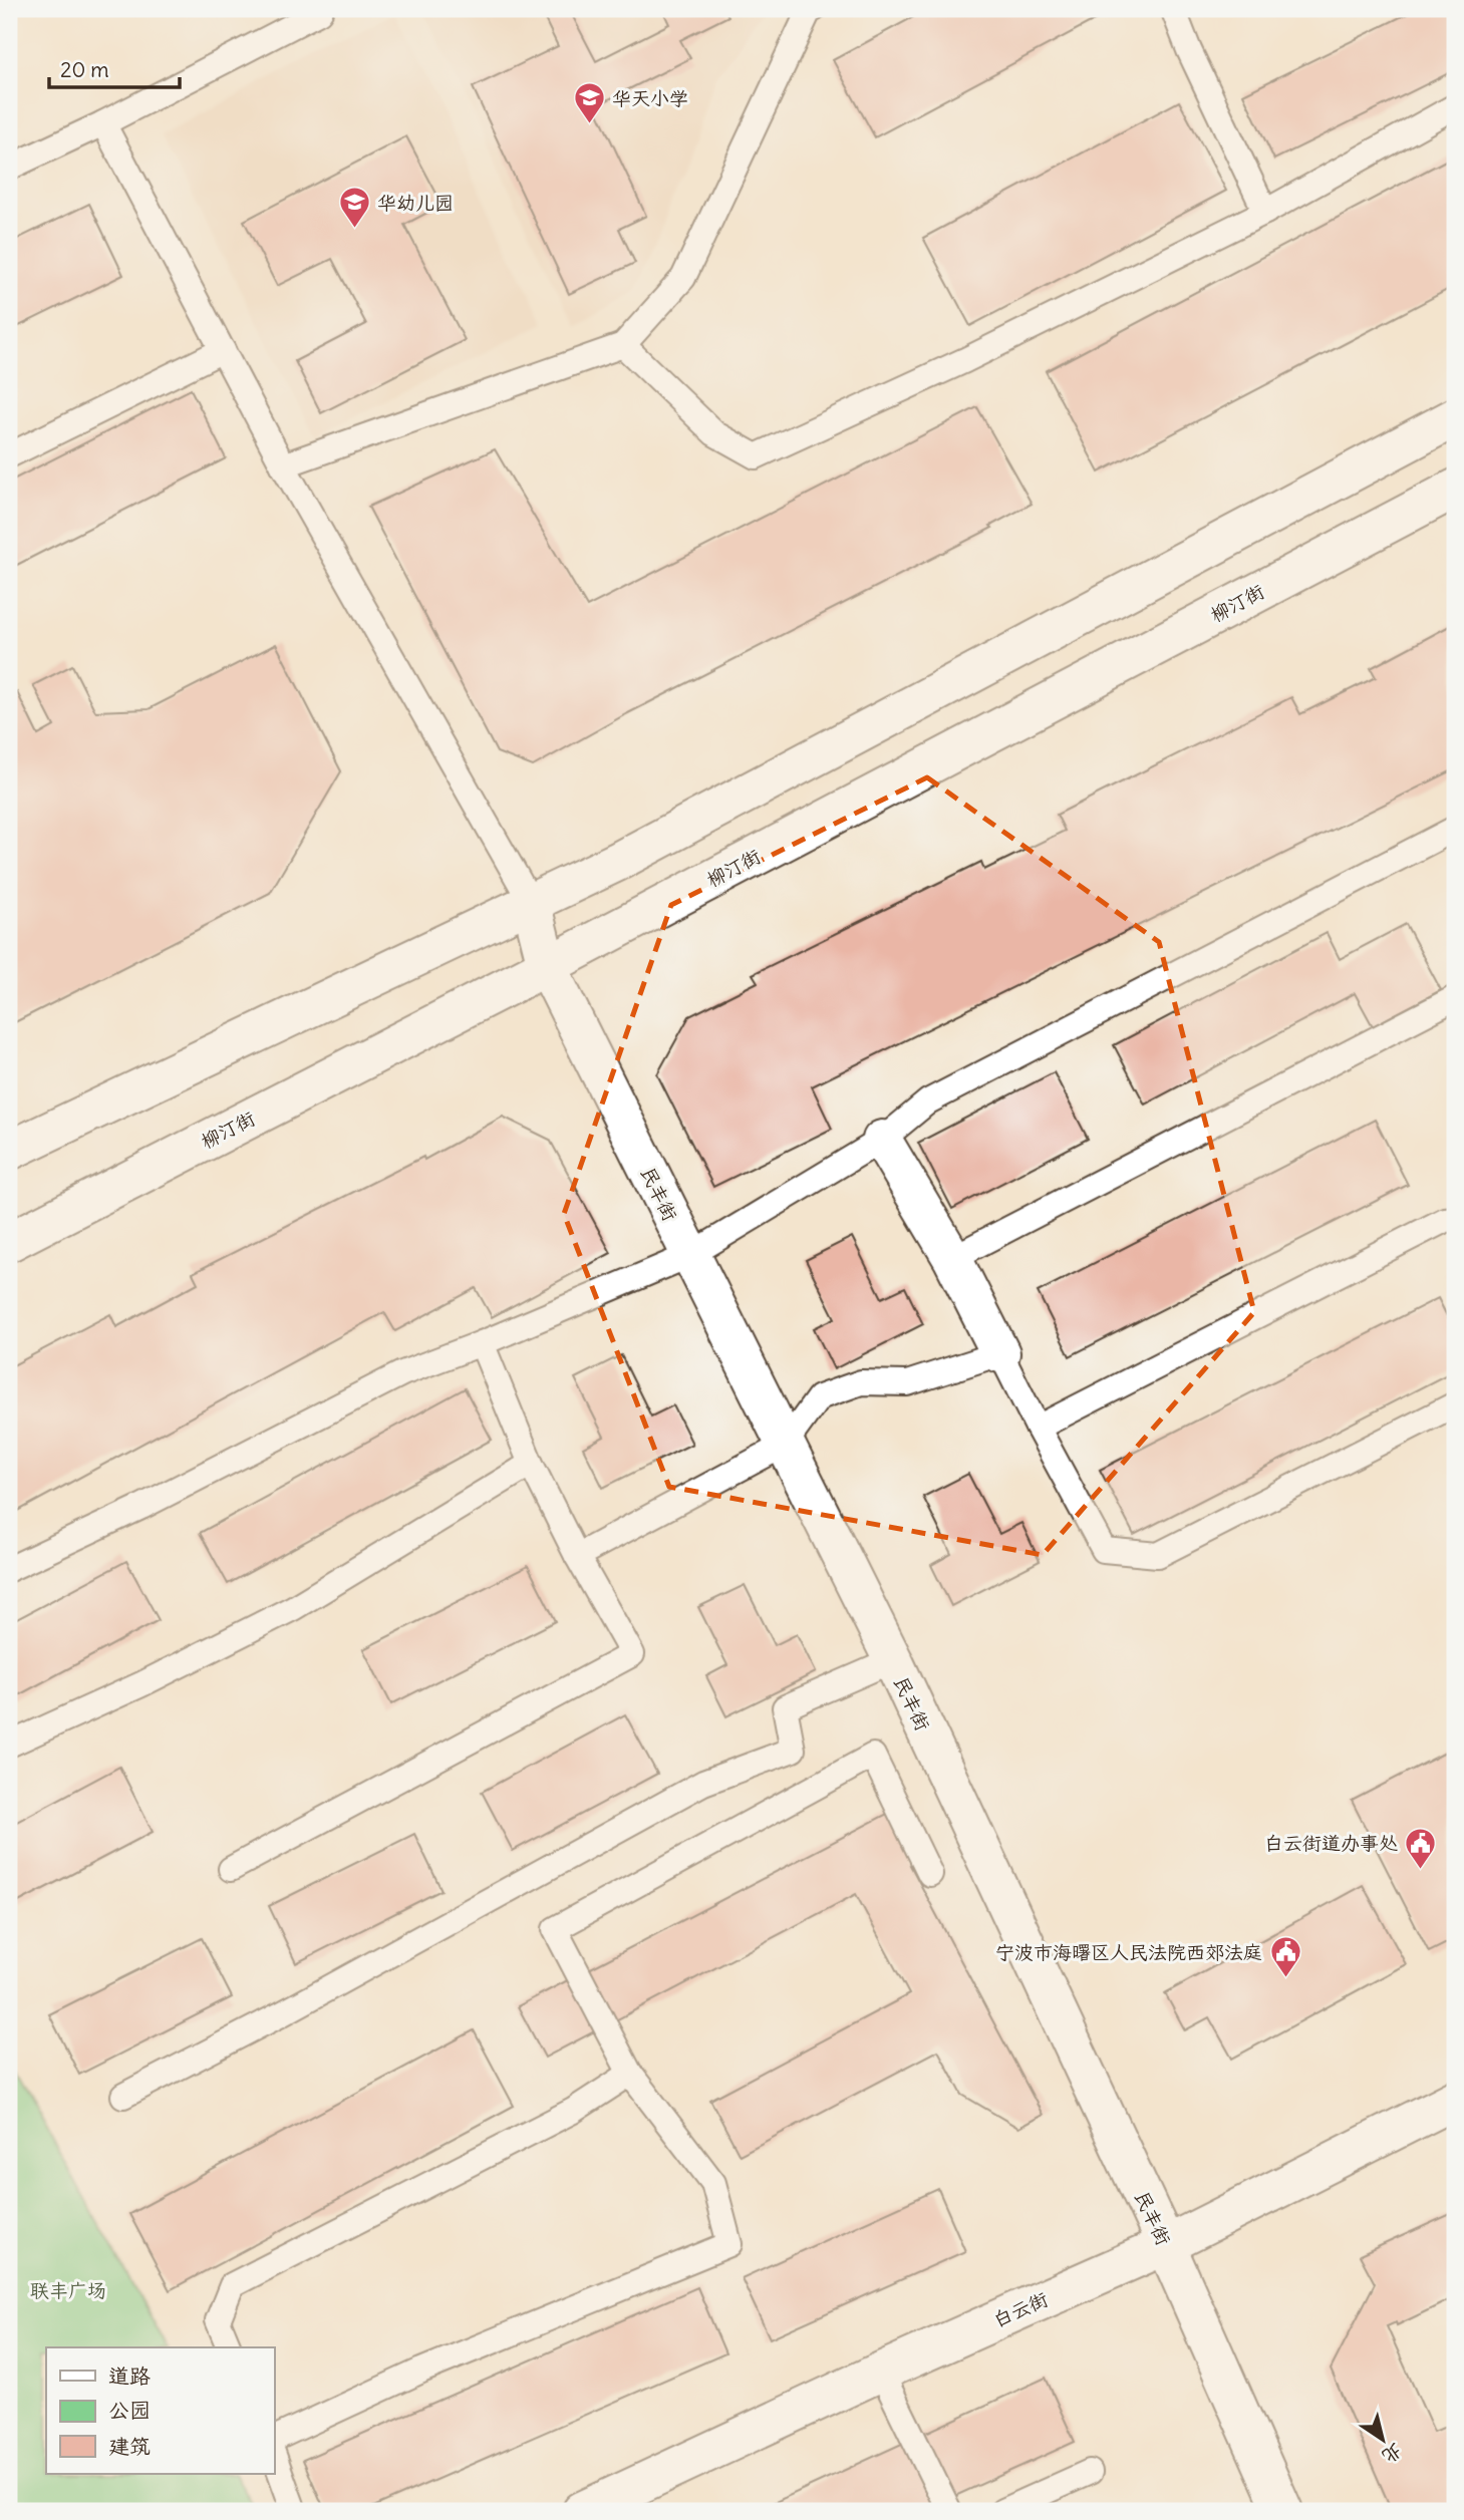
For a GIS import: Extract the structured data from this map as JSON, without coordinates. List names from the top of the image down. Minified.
{"streets":{"main road":["柳汀街","民丰街","白云街"]},"crossings":[["柳汀街","民丰街"],["民丰街","白云街"]],"parks":["联丰广场"],"places":{"school or university":["华天小学","华幼儿园"],"public building":["白云街道办事处","宁波市海曙区人民法院西郊法庭"]},"legend":["道路","公园","建筑"],"scale_bar":"20 m","north":"bottom right"}
